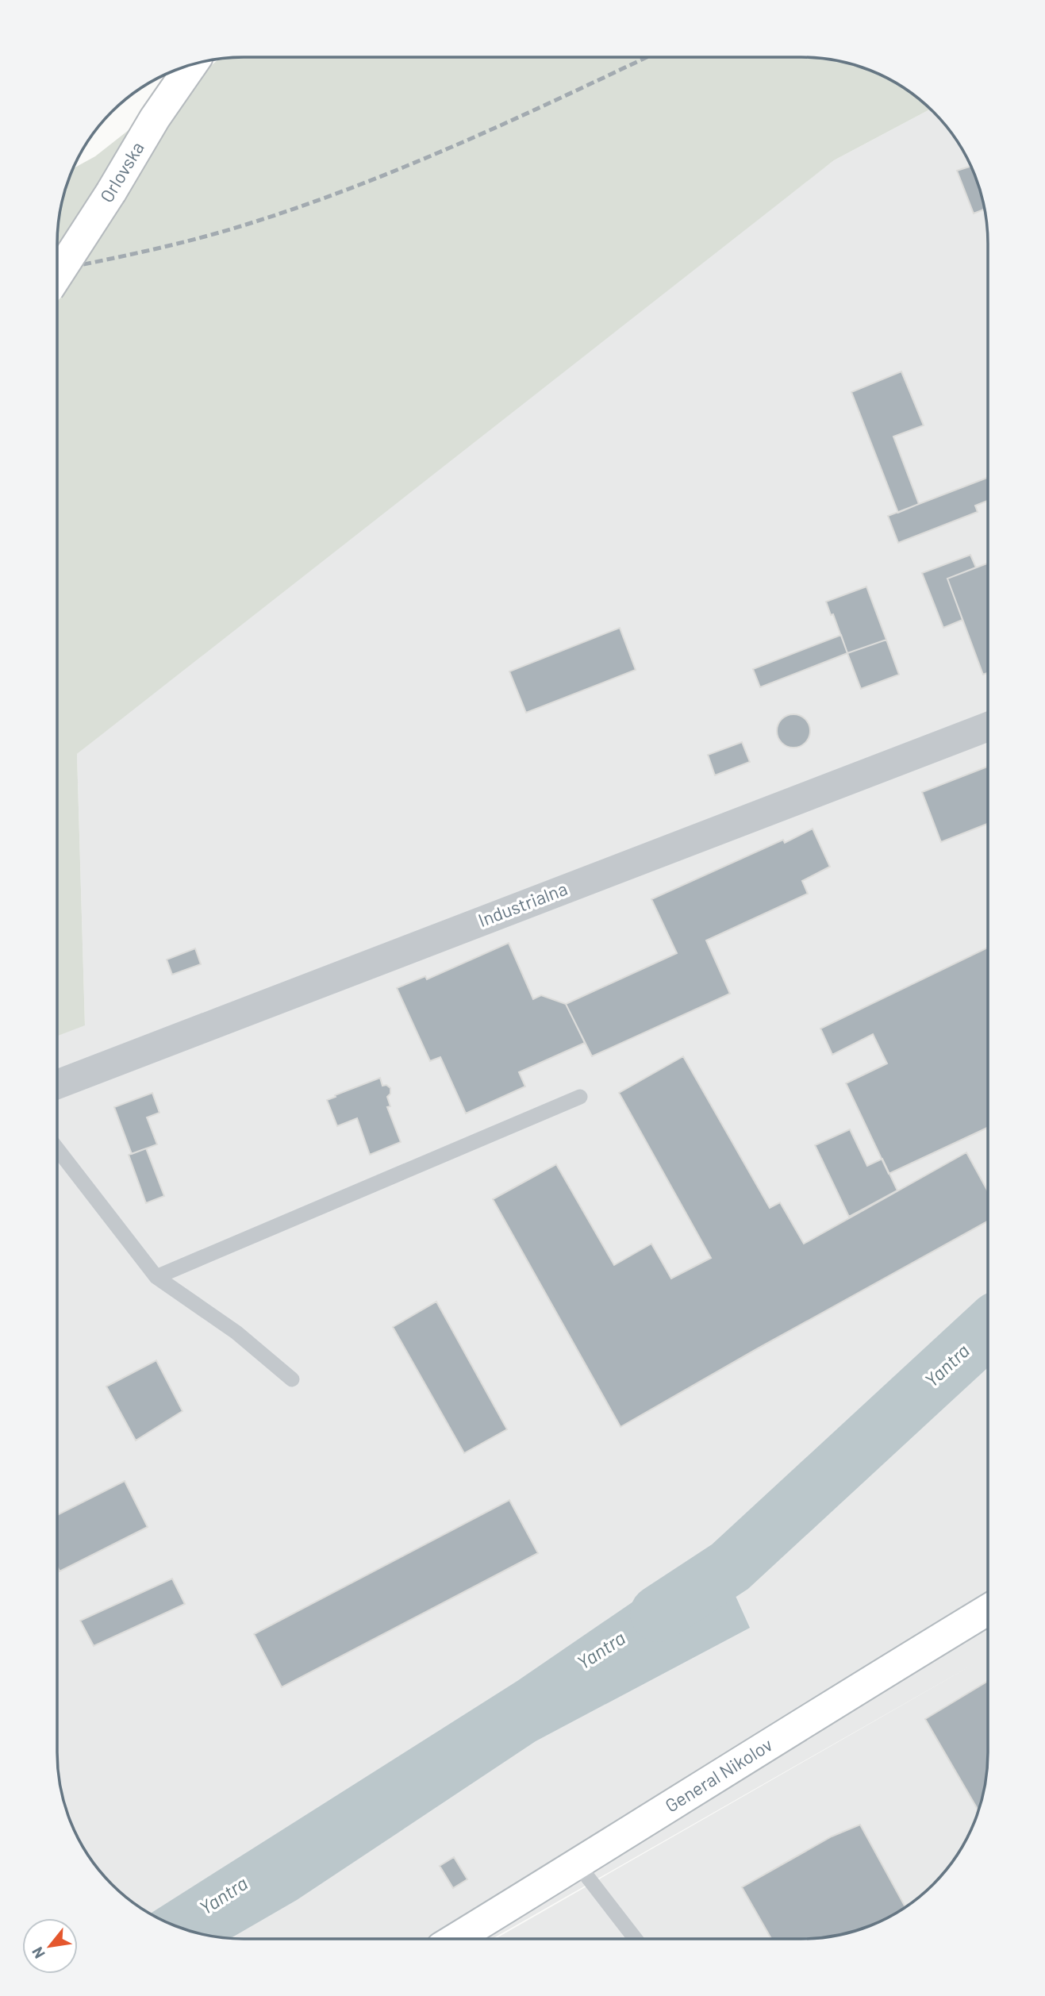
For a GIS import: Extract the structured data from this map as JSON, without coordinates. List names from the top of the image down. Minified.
{"streets":{"street":["Orlovska","Industrialna","General Nikolov"]},"water":["Yantra"],"north":"bottom left"}
